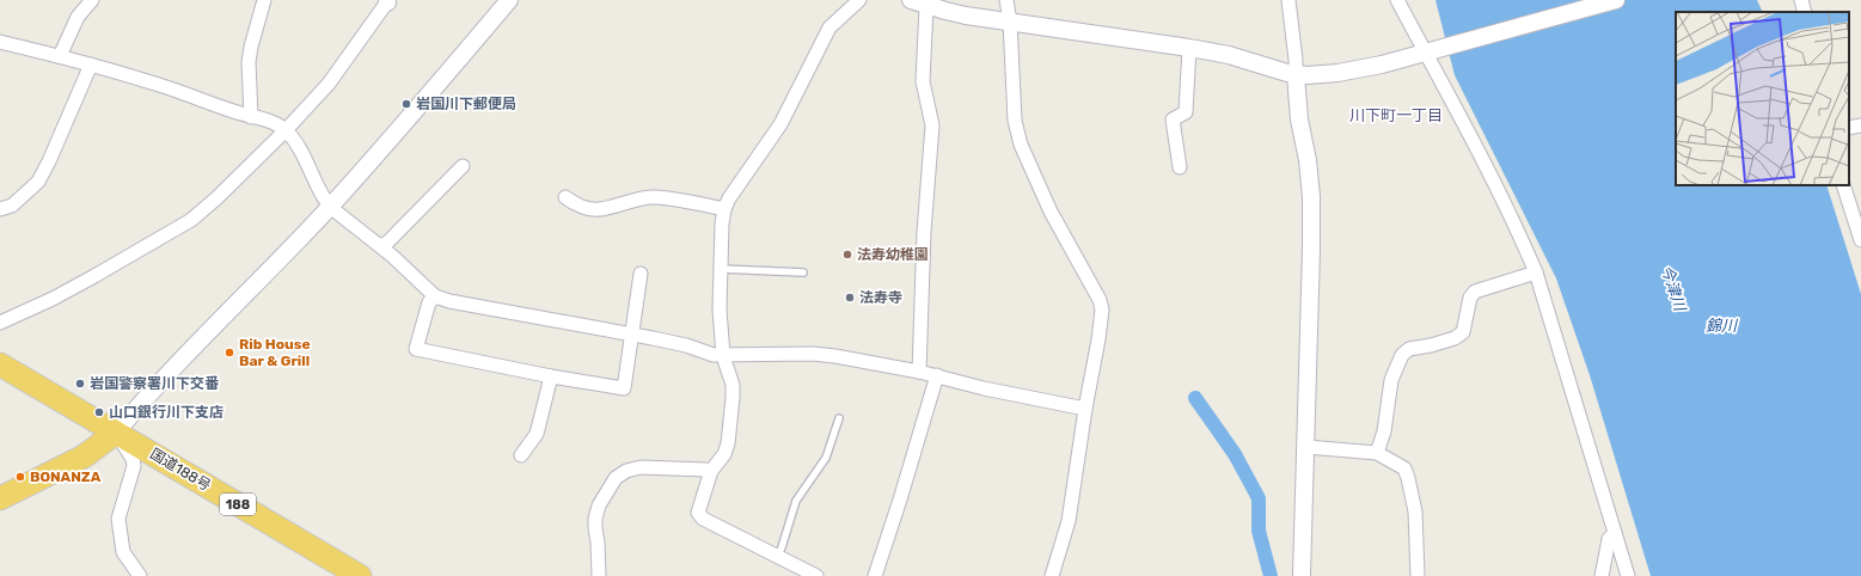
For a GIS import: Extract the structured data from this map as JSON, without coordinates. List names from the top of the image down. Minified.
{"streets":{"highway":["国道188号","188"]},"districts":["川下町一丁目"],"water":["今津川","錦川"],"places":["岩国川下郵便局","法寿幼稚園","法寿寺","Rib House Bar & Grill","岩国警察署川下交番","山口銀行川下支店","BONANZA"]}
